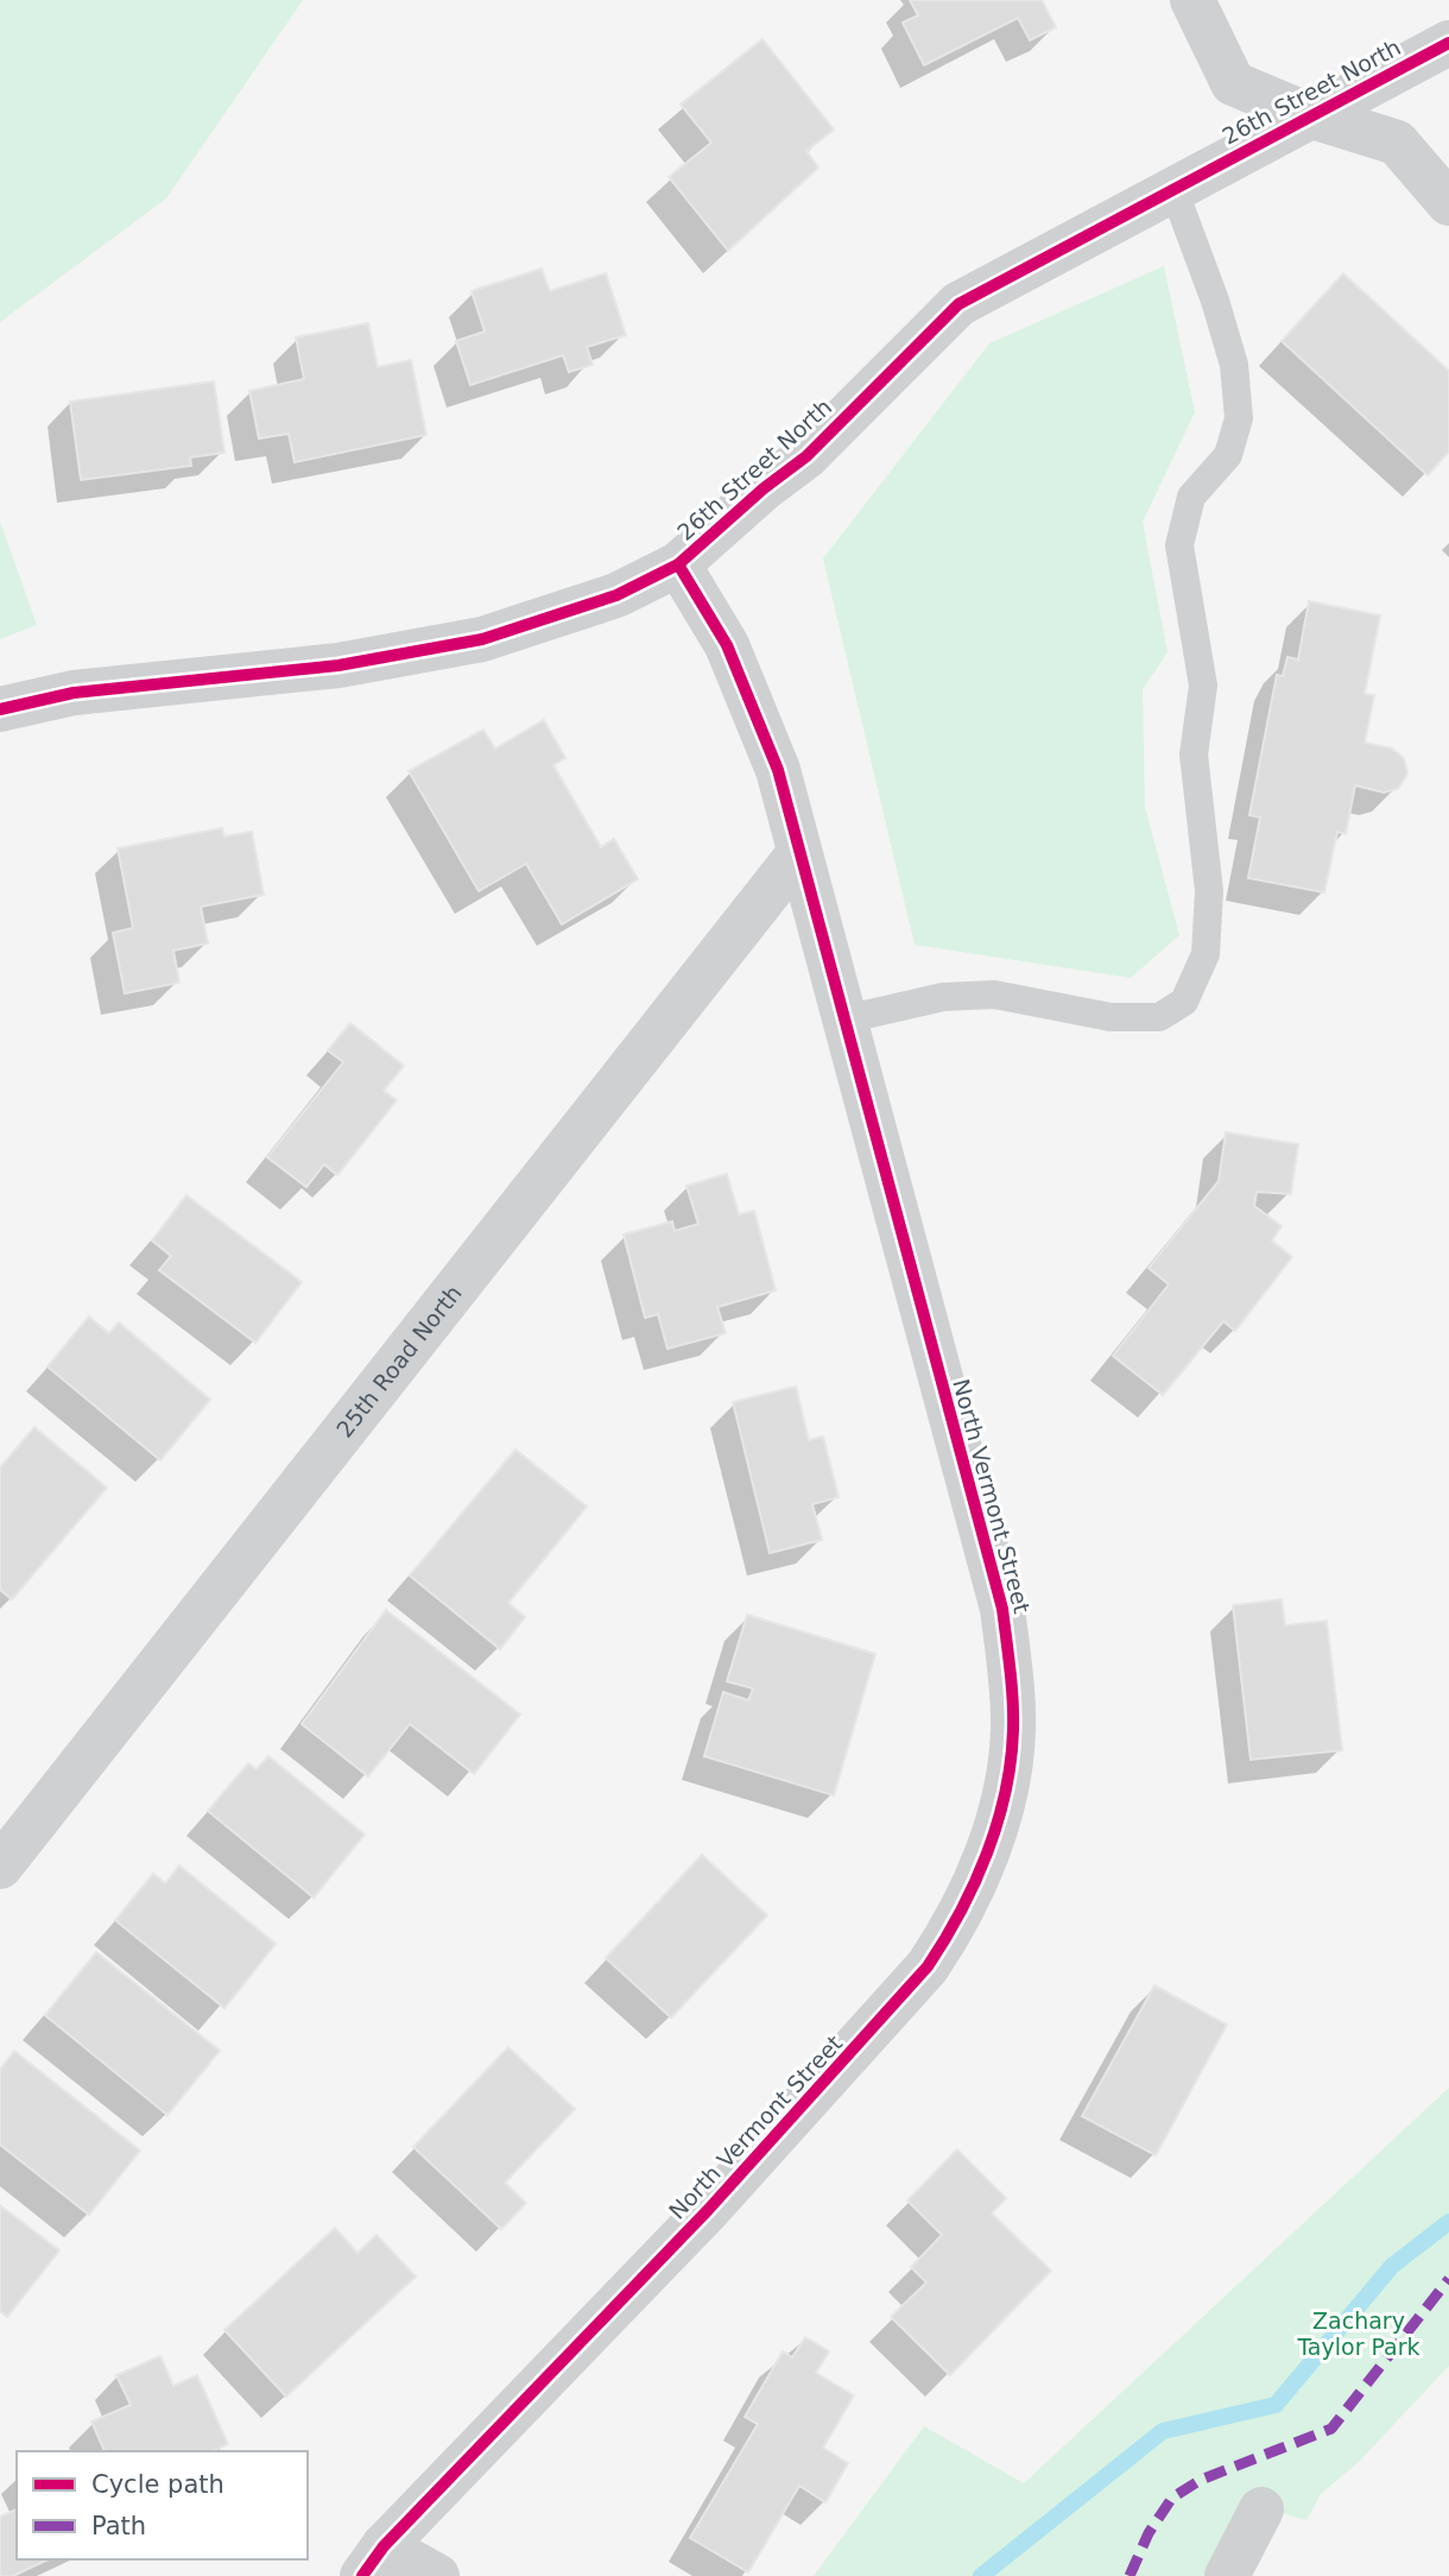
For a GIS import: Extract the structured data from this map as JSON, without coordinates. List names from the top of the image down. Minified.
{"streets":{"street":["26th Street North","25th Road North","North Vermont Street"]},"crossings":[["26th Street North","North Vermont Street"],["25th Road North","North Vermont Street"]],"parks":["Zachary Taylor Park"],"legend":["Cycle path","Path"]}
